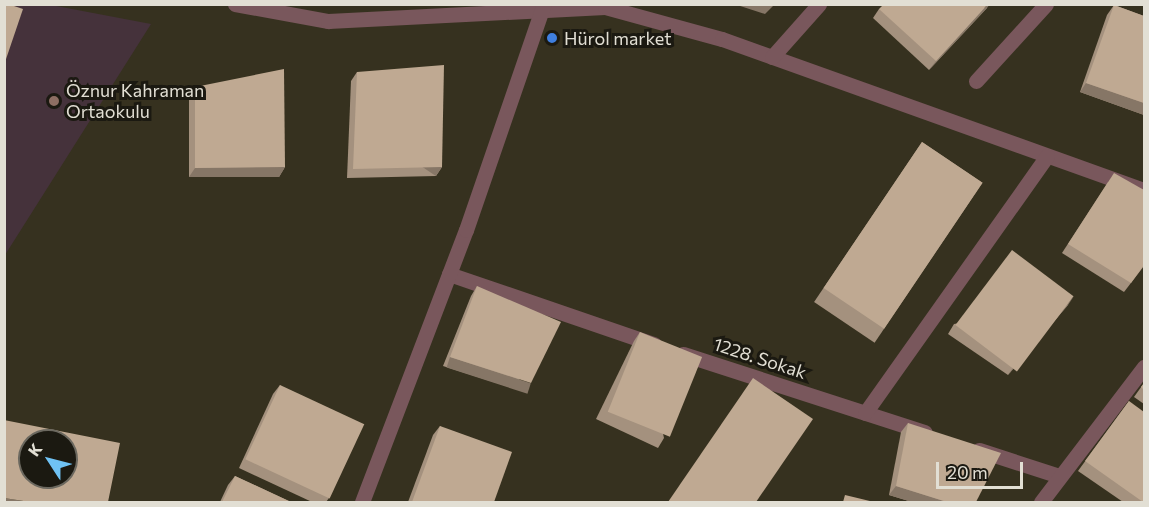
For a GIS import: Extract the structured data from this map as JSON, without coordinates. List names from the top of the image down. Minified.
{"streets":{"street":["1228. Sokak"]},"places":["Hürol market","Öznur Kahraman Ortaokulu"],"scale_bar":"20 m","north":"top left"}
